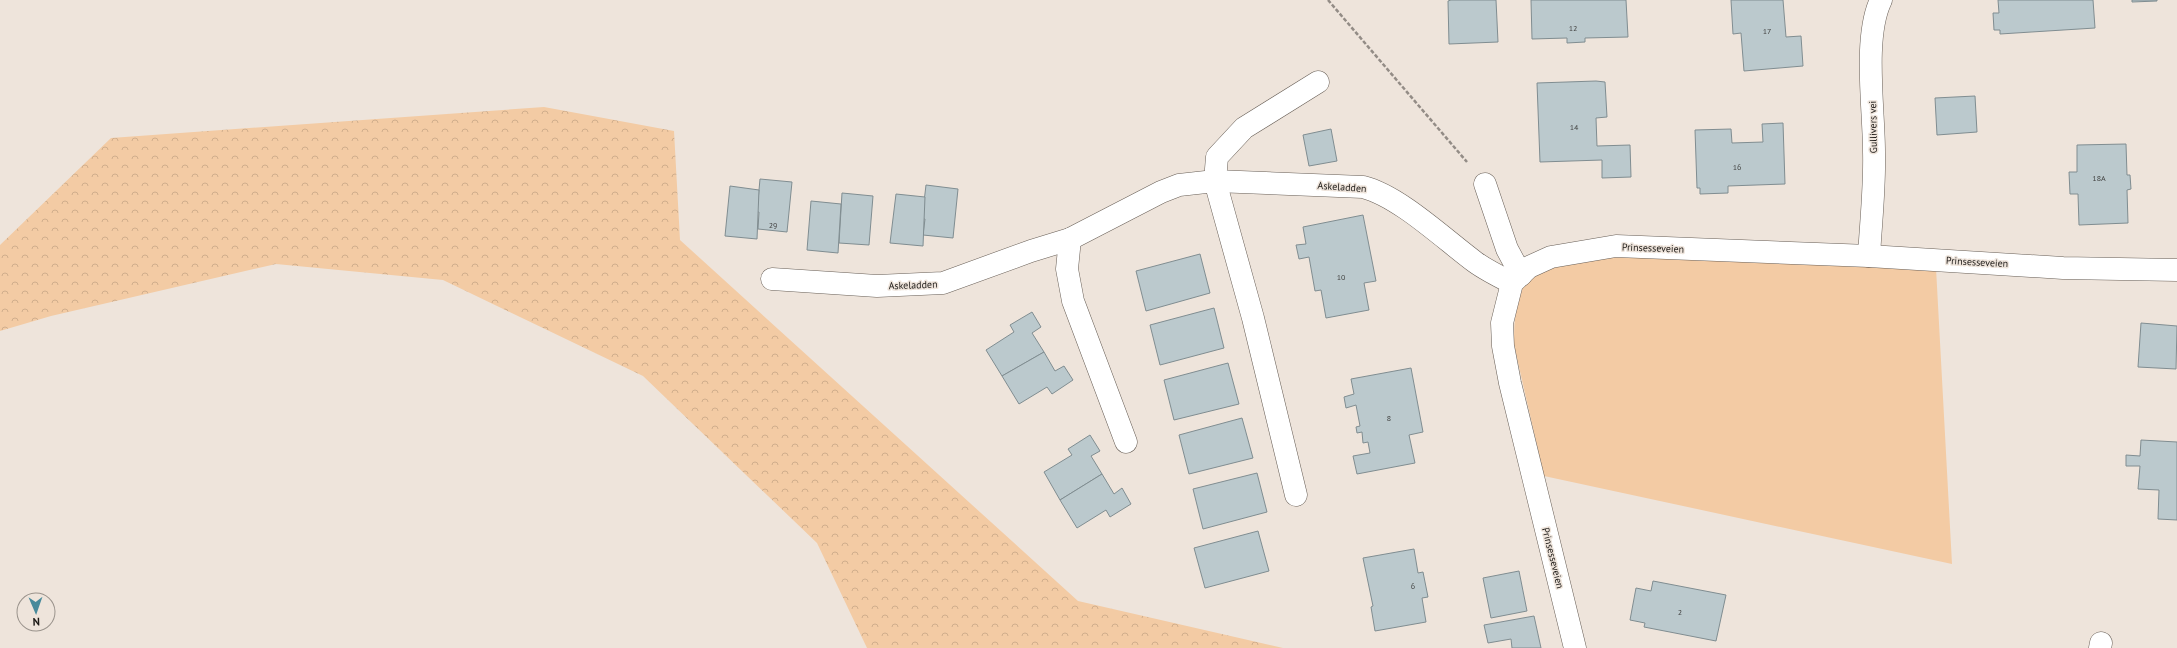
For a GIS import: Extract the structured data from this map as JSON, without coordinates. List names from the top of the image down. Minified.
{"streets":{"street":["Gullivers vei","Askeladden","Prinsesseveien"]},"crossings":[["Gullivers vei","Prinsesseveien"],["Askeladden","Prinsesseveien"]],"house_numbers":["12","17","14","16","18A","29","10","8","6","2"],"north":"bottom"}
